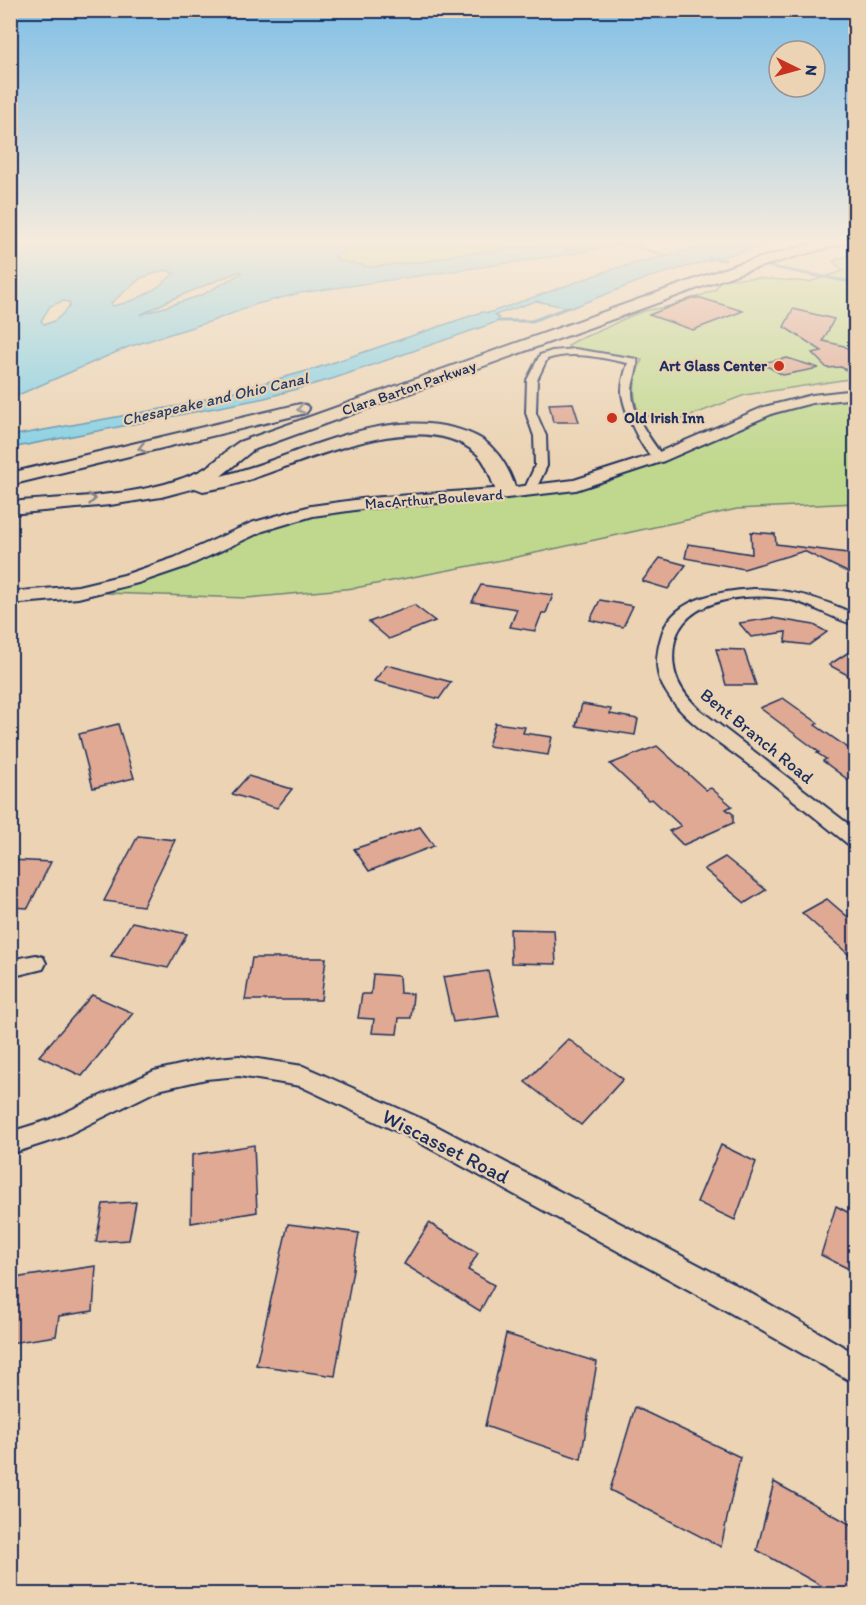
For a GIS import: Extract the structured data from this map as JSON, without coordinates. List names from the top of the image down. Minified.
{"streets":{"highway":["Clara Barton Parkway"],"main road":["MacArthur Boulevard"],"street":["Bent Branch Road","Wiscasset Road"]},"water":["Chesapeake and Ohio Canal"],"places":["Art Glass Center","Old Irish Inn"],"north":"right"}
